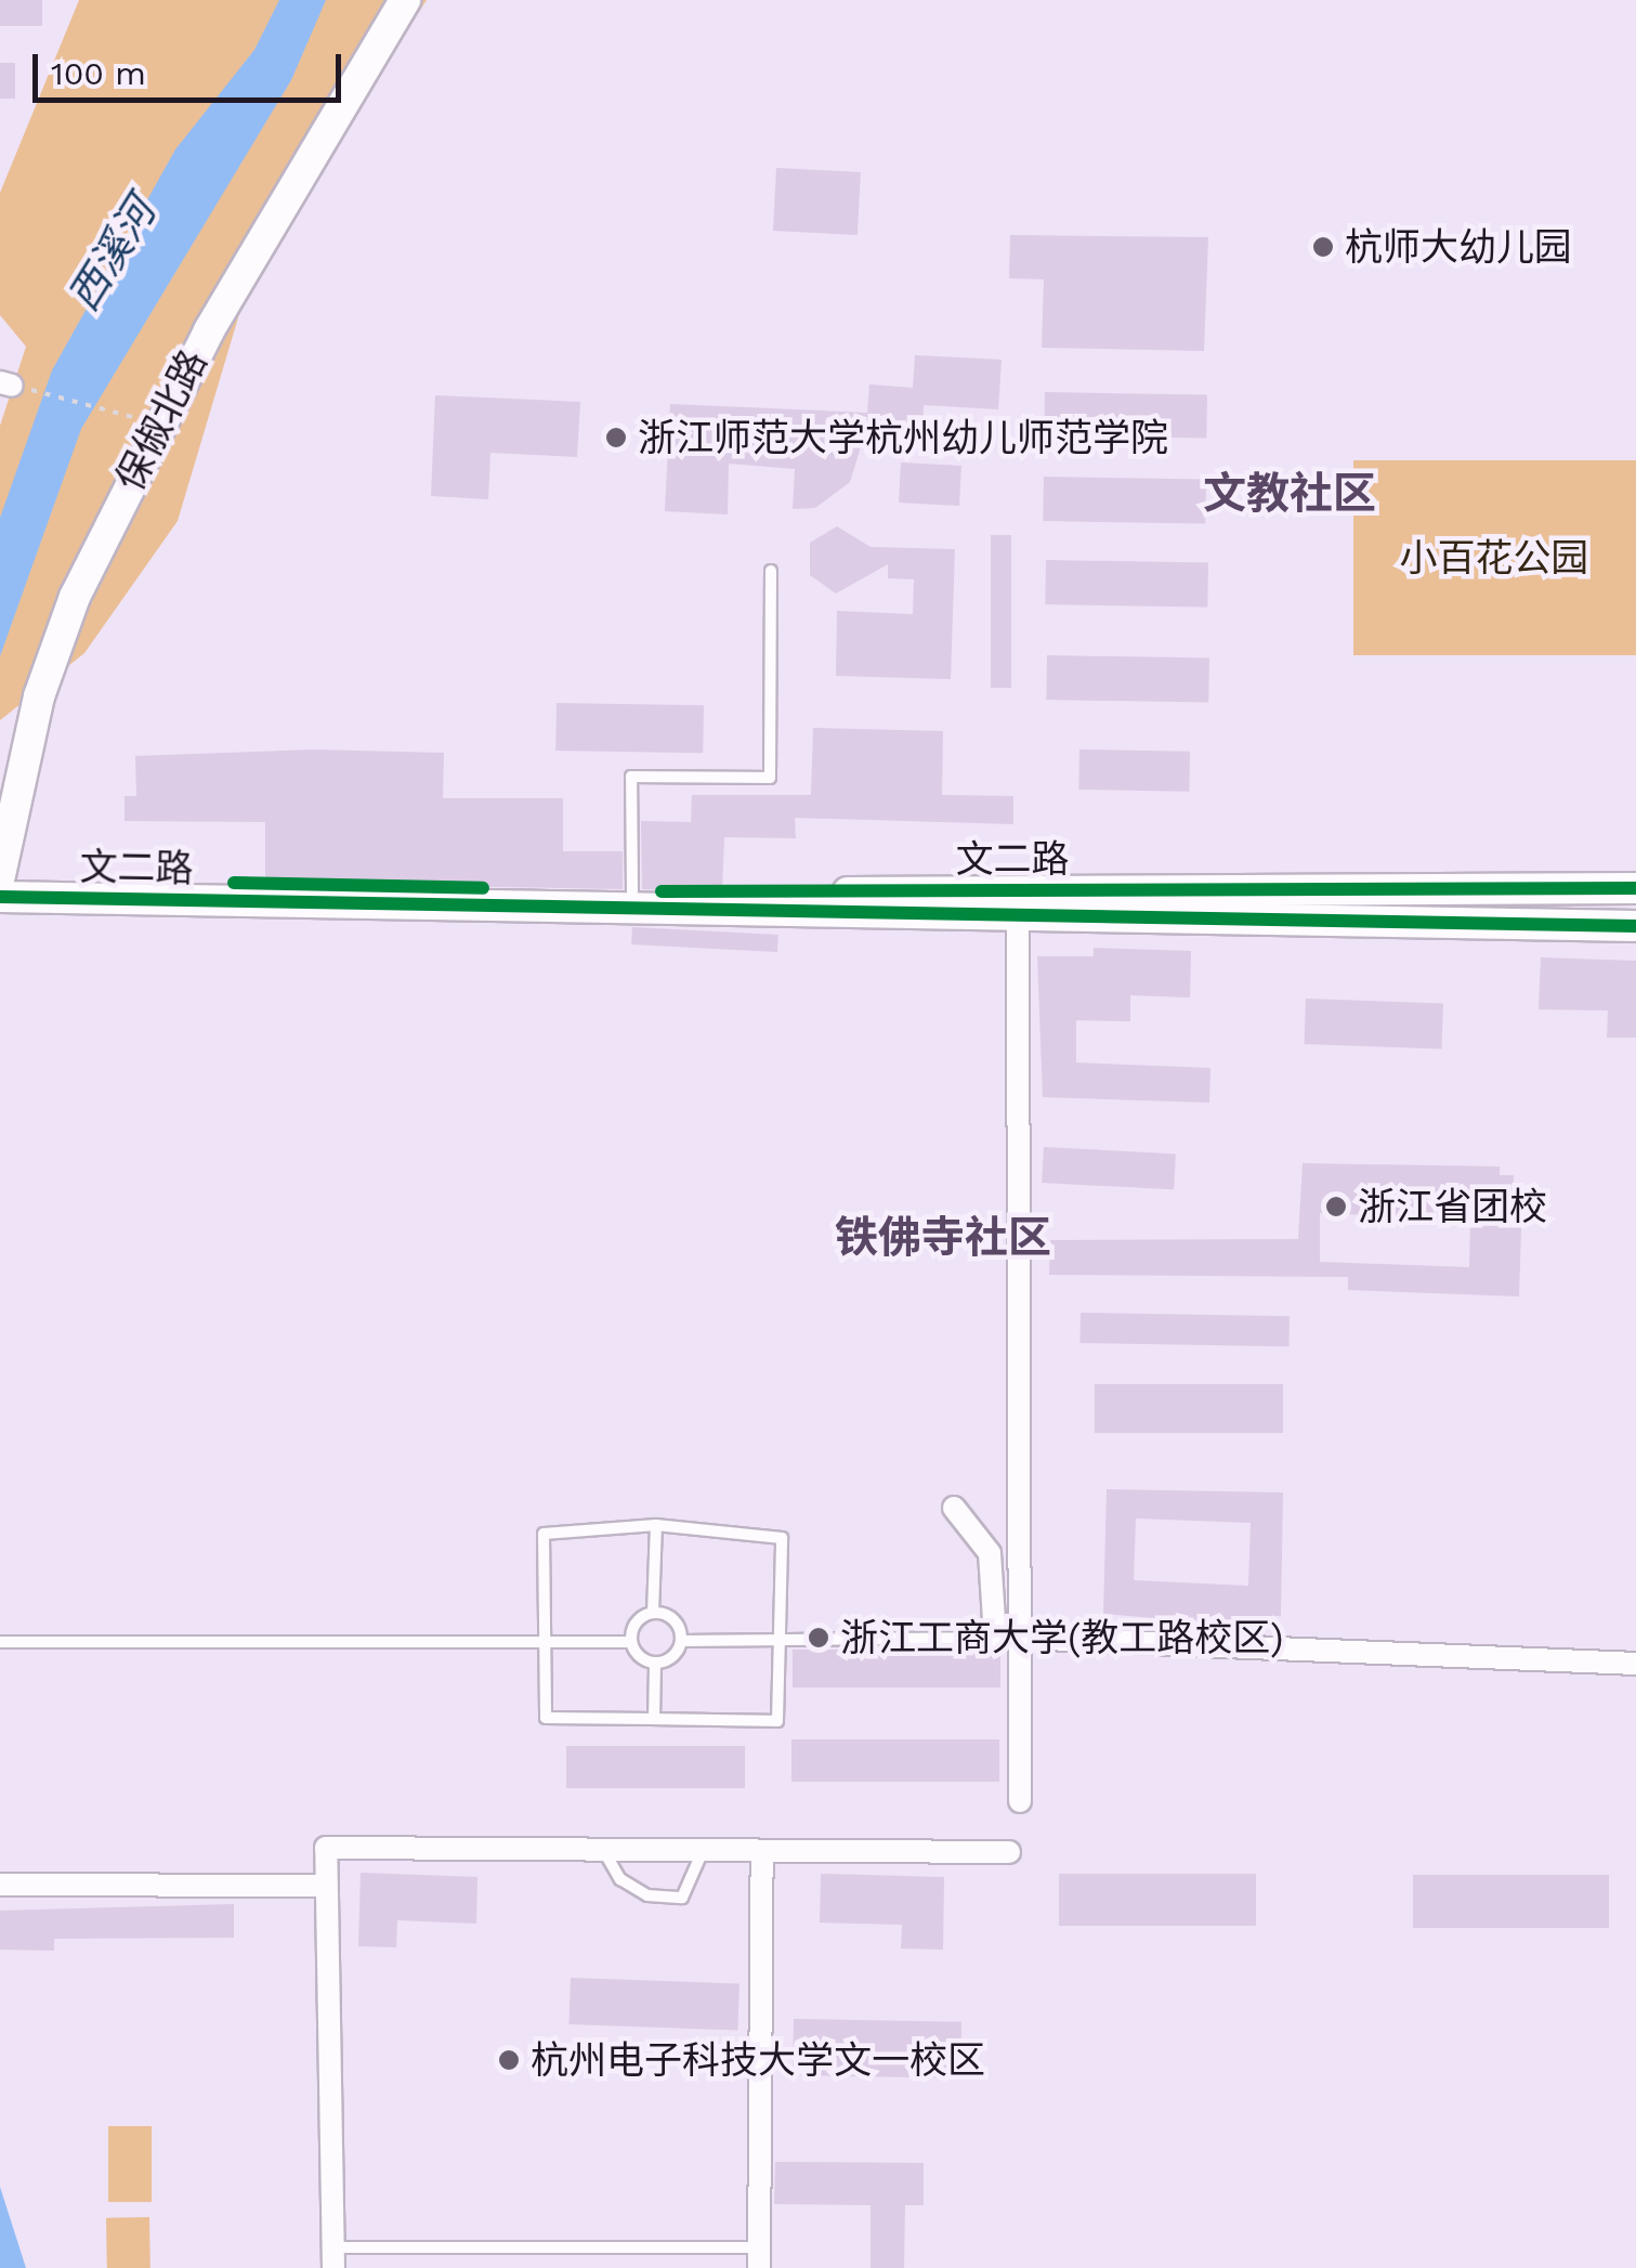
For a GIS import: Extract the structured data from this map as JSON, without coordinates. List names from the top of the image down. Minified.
{"streets":{"main road":["保俶北路","文二路"]},"crossings":[["保俶北路","文二路"]],"districts":["文教社区","铁佛寺社区"],"water":["西溪河"],"parks":["小百花公园"],"places":["杭师大幼儿园","浙江师范大学杭州幼儿师范学院","浙江省团校","浙江工商大学(教工路校区)","杭州电子科技大学文一校区"],"scale_bar":"100 m"}
